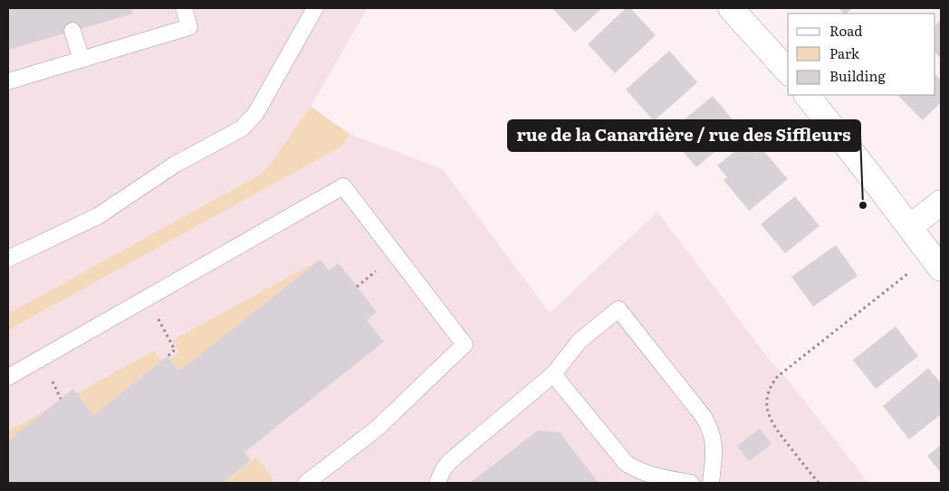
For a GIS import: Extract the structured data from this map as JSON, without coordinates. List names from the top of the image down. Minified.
{"places":["rue de la Canardière / rue des Siffleurs"],"legend":["Road","Park","Building"]}
